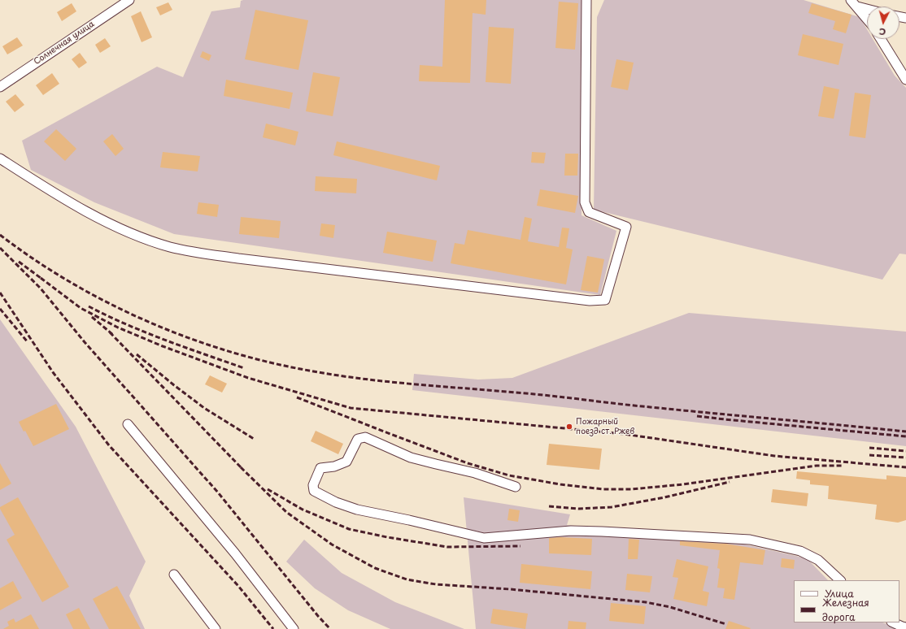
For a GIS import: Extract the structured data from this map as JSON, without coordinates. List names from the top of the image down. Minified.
{"streets":{"street":["Солнечная улица"]},"places":["Пожарный поезд ст. Ржев"],"legend":["Улица","Железная дорога"],"north":"bottom"}
